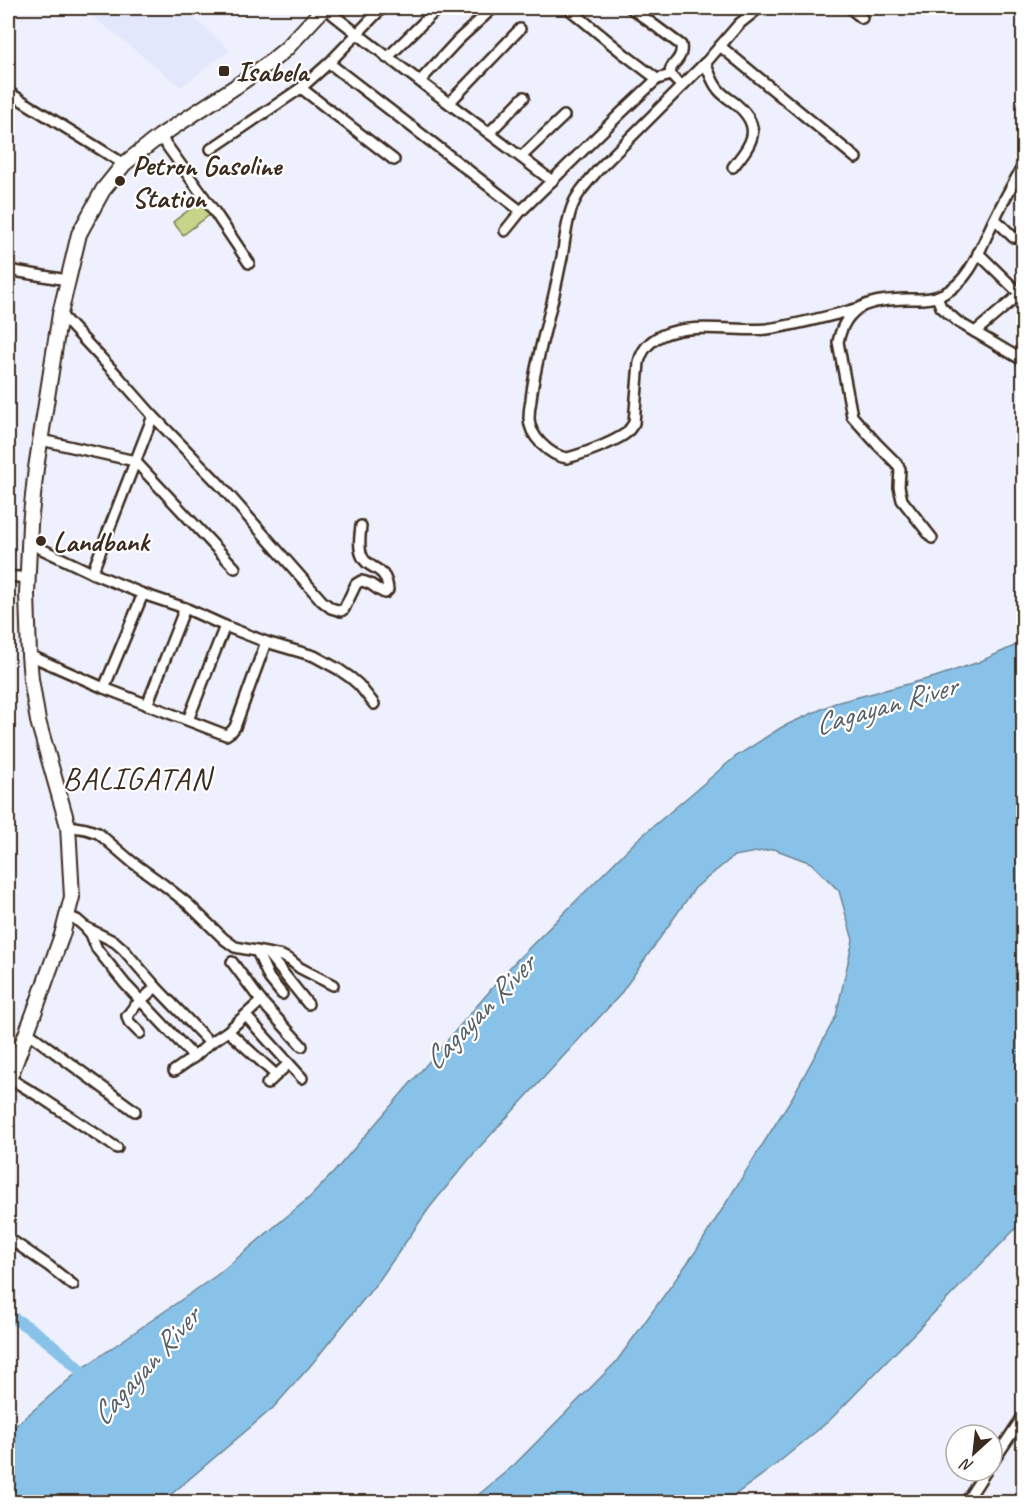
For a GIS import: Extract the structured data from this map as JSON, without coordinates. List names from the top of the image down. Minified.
{"districts":["BALIGATAN"],"water":["Cagayan River"],"places":{"transit":["Isabela"],"other":["Petron Gasoline Station","Landbank"]},"north":"bottom left"}
